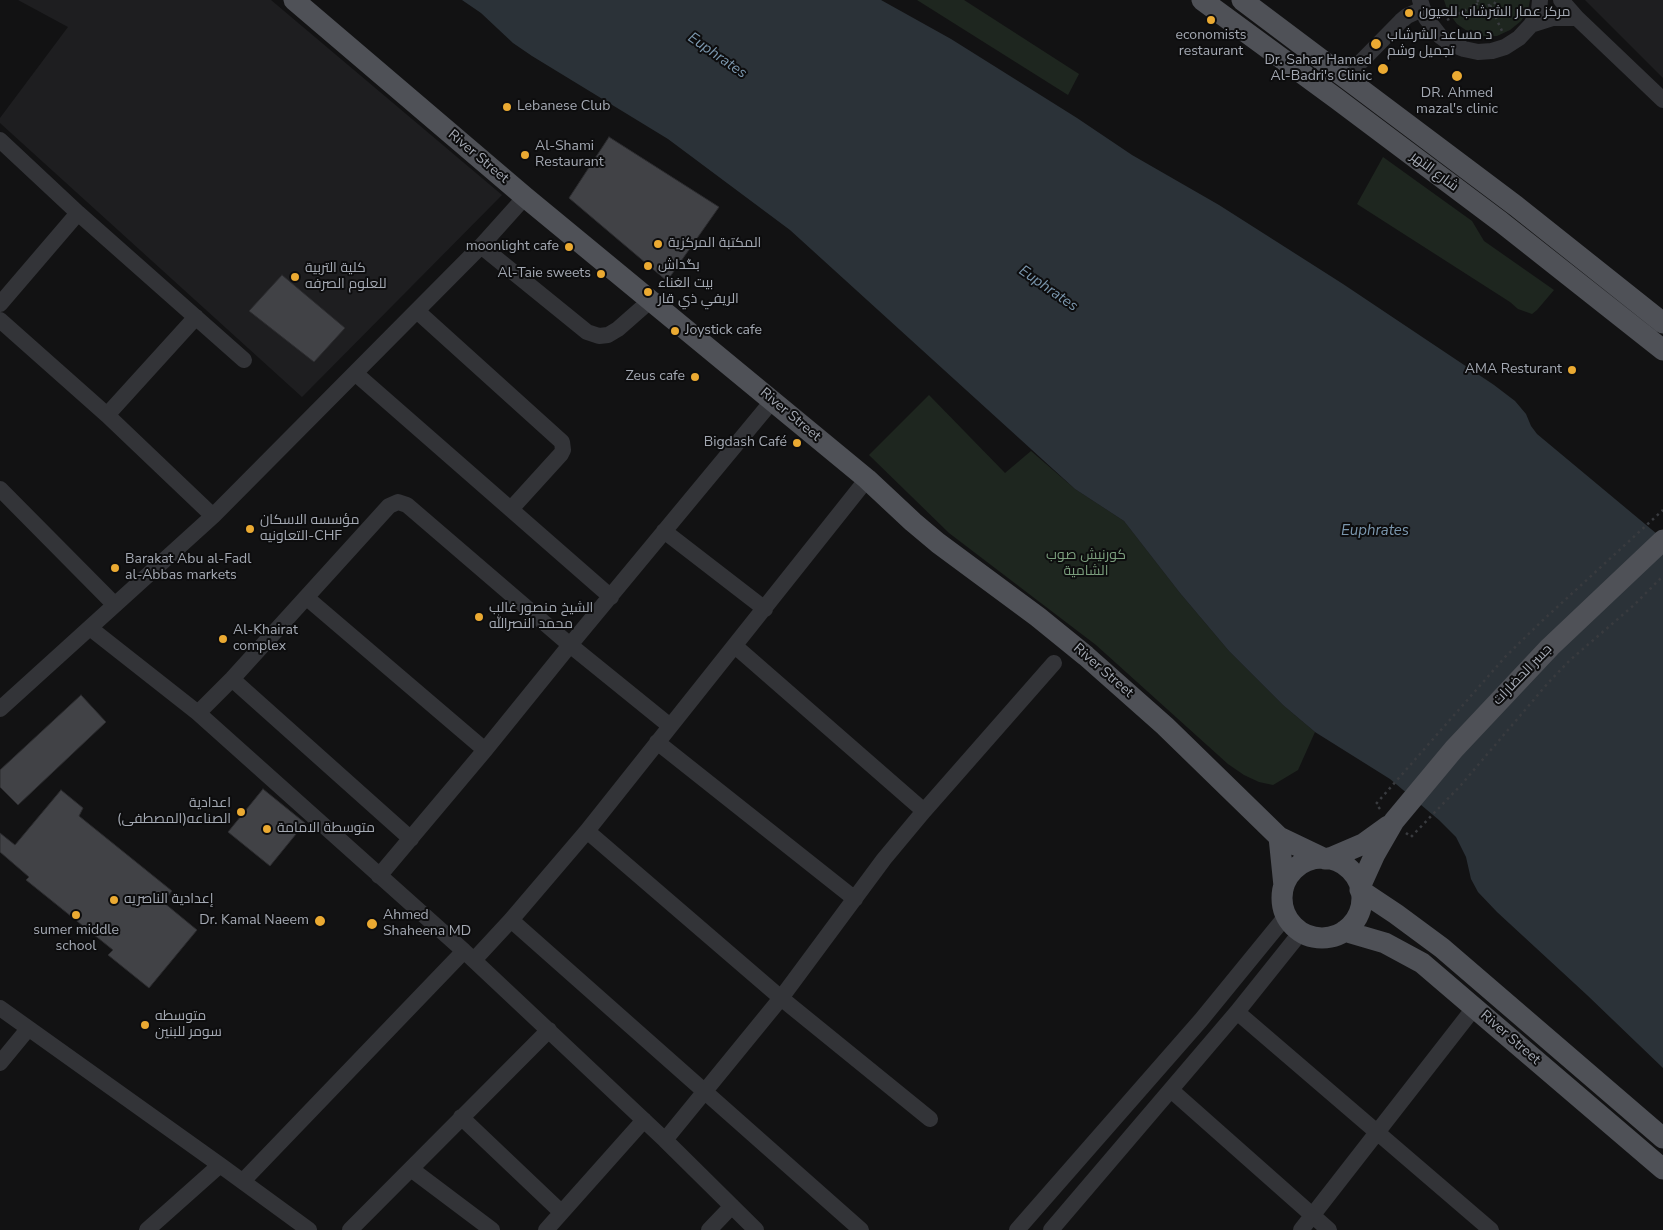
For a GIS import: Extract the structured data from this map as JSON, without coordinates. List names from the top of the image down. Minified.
{"streets":{"main road":["River Street","شارع النهر","جسر الحضارات"]},"water":["Euphrates"],"parks":["كورنيش صوب الشامية"],"places":["مركز عمار الشرشاب للعيون","economists restaurant","د مساعد الشرشاب تجميل وشم","Dr. Sahar Hamed Al-Badri's Clinic","DR. Ahmed mazal's clinic","Lebanese Club","Al-Shami Restaurant","المكتبة المركزية","moonlight cafe","بگداش","Al-Taie sweets","كلية التربية للعلوم الصرفه","بيت الغناء الريفي ذي قار","Joystick cafe","AMA Resturant","Zeus cafe","Bigdash Café","مؤسسه الاسكان التعاونيه-CHF","Barakat Abu al-Fadl al-Abbas markets","الشيخ منصور غالب محمد النصرالله","Al-Khairat complex","اعدادية الصناعه(المصطفى)","متوسطة الامامة","إعدادية الناصريه","sumer middle school","Dr. Kamal Naeem","Ahmed Shaheena MD","متوسطه سومر للبنين"]}
